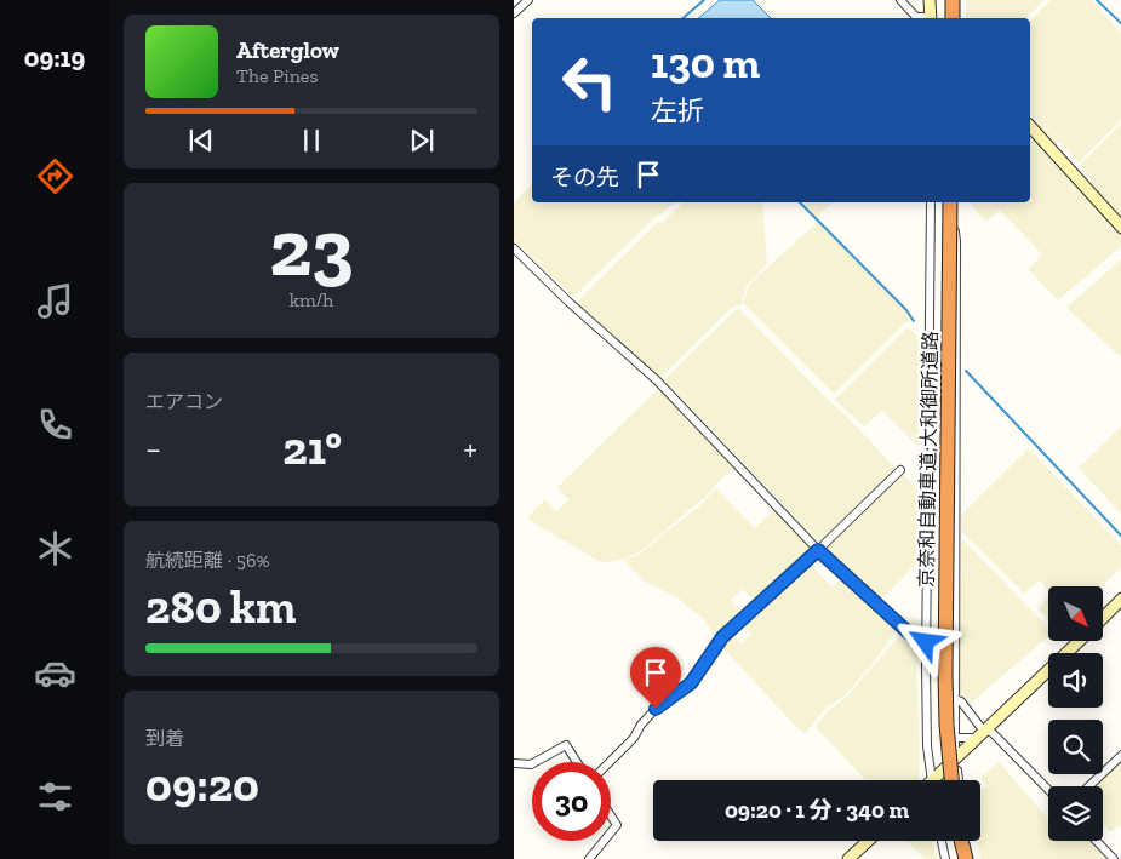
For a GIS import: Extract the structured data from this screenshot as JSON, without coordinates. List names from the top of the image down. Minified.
{"streets":{"highway":["京奈和自動車道;大和御所道路"]},"north":"bottom right","page":{"tabs":"09:19","turn":["130 m","左折"],"song":["Afterglow","The Pines"],"then":"その先","tile":[["23","km/h"],"エアコン",["航続距離 · 56%","280 km"],["到着","09:20"]],"heat":["−","21°","+"],"limit":"30","trip":"09:20 · 1 分 · 340 m"}}
